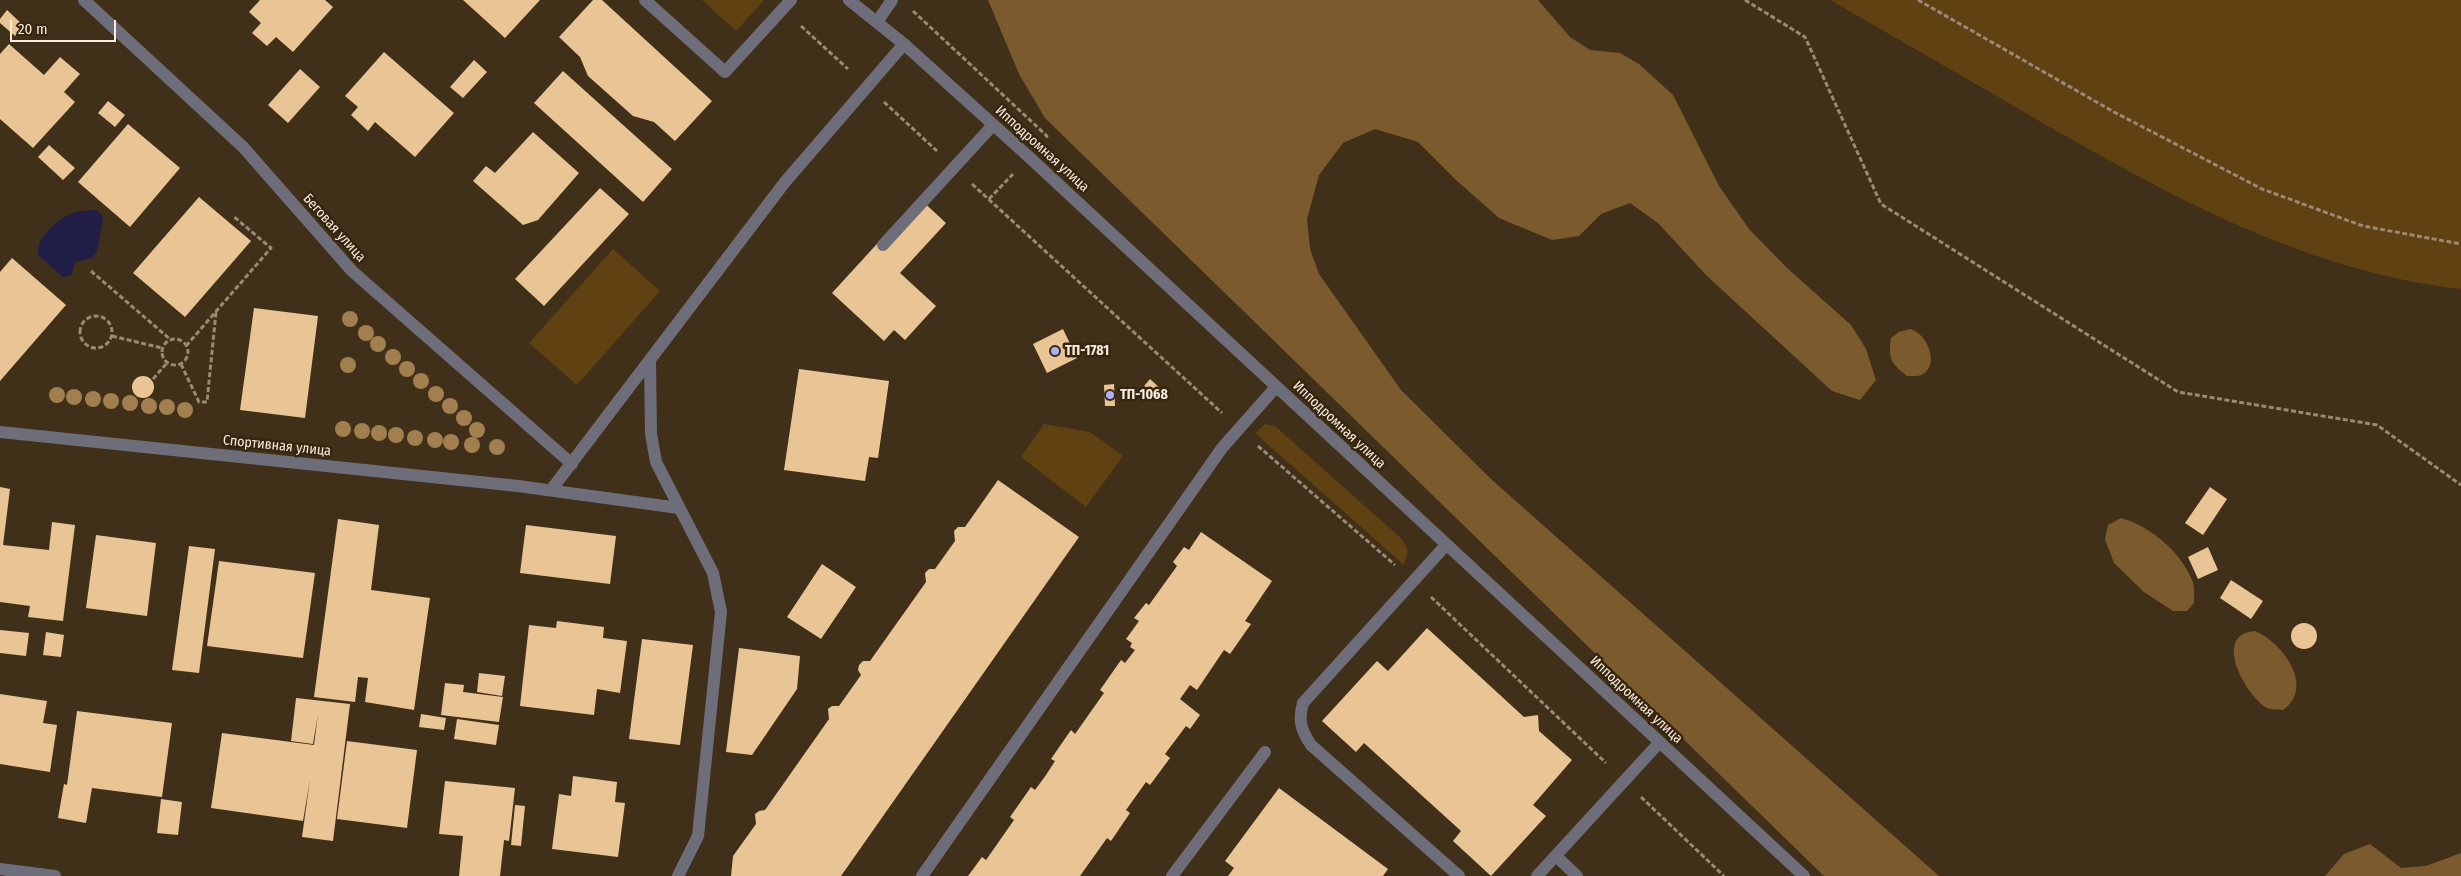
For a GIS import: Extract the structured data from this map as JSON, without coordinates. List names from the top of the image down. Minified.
{"streets":{"street":["Ипподромная улица","Беговая улица","Спортивная улица"]},"places":["ТП-1781","ТП-1068"],"scale_bar":"20 m"}
